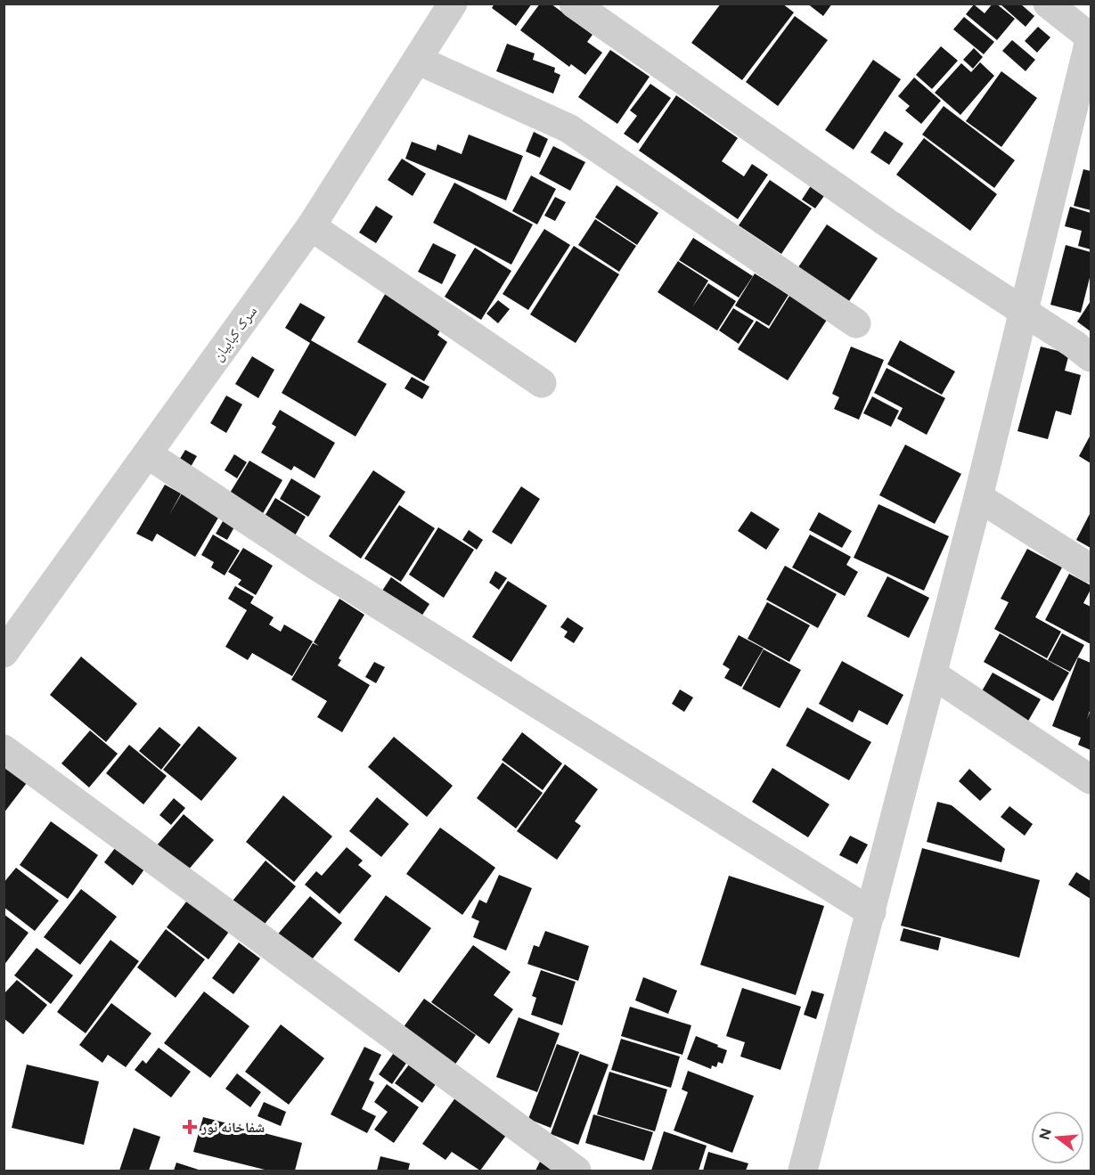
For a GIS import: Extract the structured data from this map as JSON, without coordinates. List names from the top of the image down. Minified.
{"streets":{"street":["سرک کبابیان"]},"places":{"health":["شفاخانه نور"]},"north":"left"}
